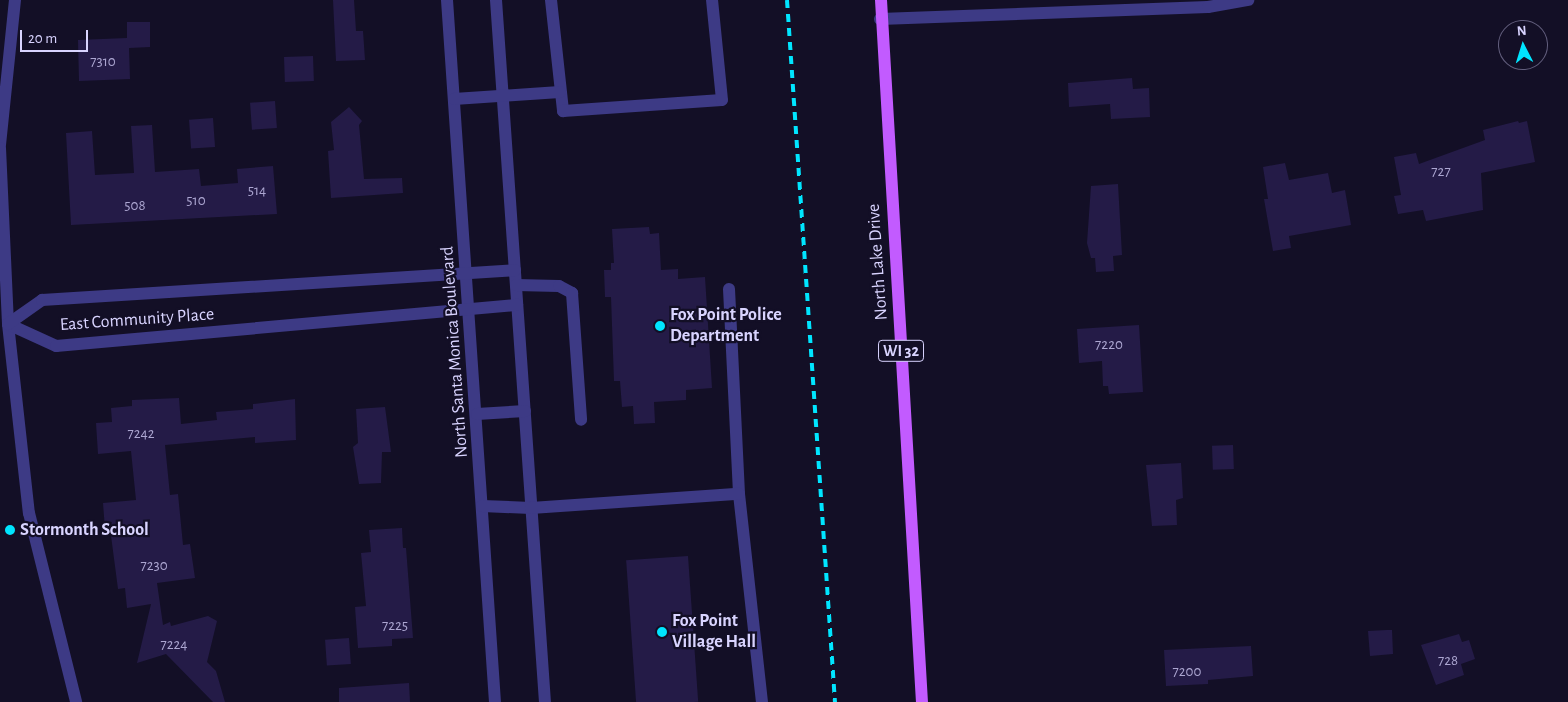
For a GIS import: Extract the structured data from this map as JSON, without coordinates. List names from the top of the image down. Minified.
{"streets":{"main road":["North Lake Drive","WI 32"],"street":["East Community Place","North Santa Monica Boulevard"]},"crossings":[["East Community Place","North Santa Monica Boulevard"]],"places":["Fox Point Police Department","Stormonth School","Fox Point Village Hall"],"house_numbers":["7310","727","514","510","508","7220","7242","7230","7225","7224","728","7200"],"scale_bar":"20 m","north":"top"}
